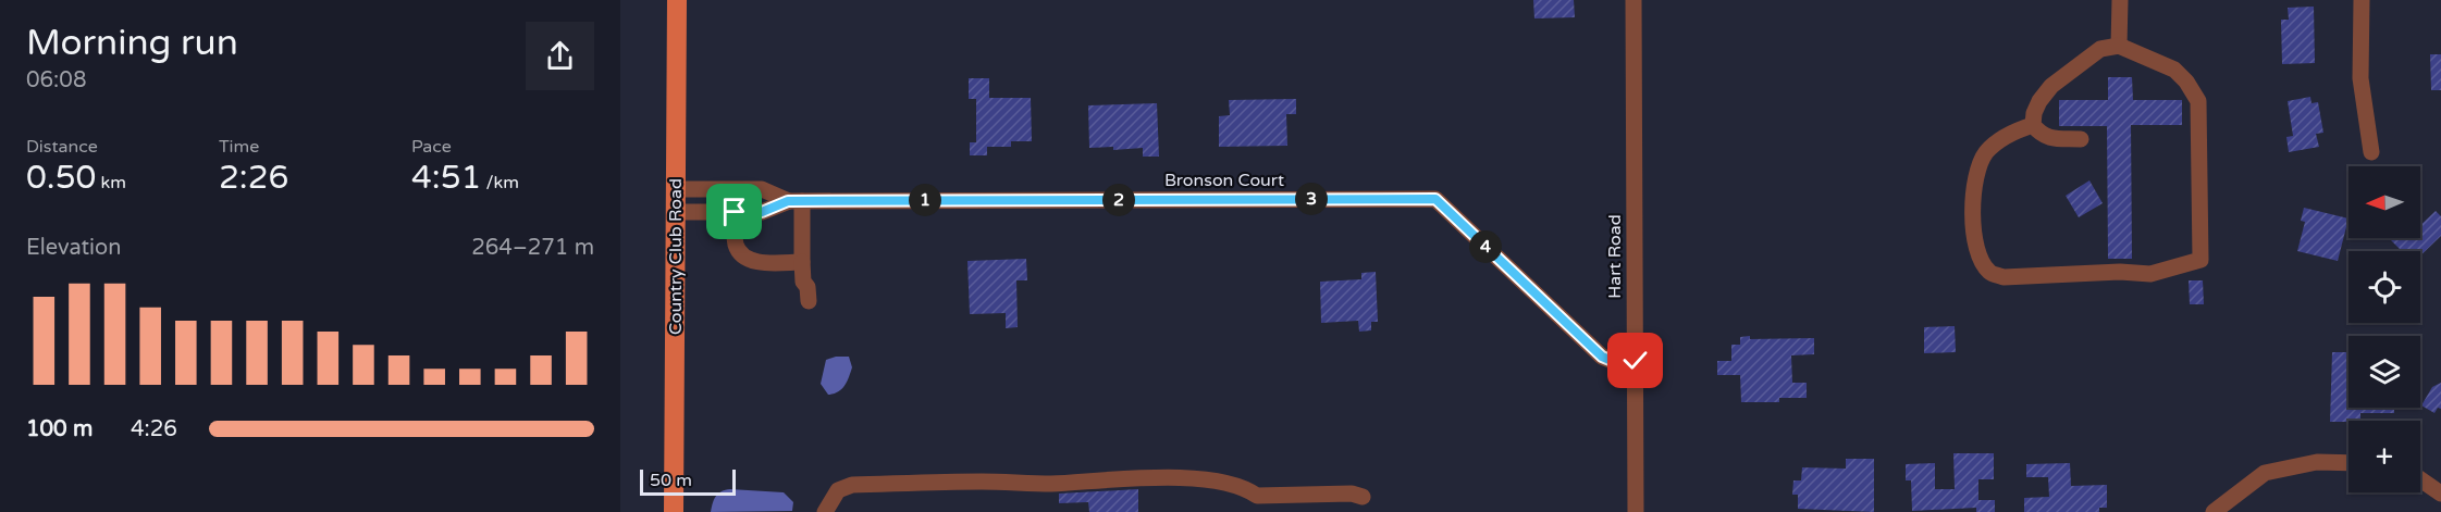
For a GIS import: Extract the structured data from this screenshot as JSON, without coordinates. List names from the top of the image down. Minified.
{"streets":{"main road":["Country Club Road"],"street":["Bronson Court","Hart Road"]},"crossings":[["Bronson Court","Country Club Road"],["Bronson Court","Hart Road"]],"scale_bar":"50 m","north":"left","page":{"heading":["Morning run","06:08"],"stats":[["Distance","0.50 km"],["Time","2:26"],["Pace","4:51 /km"]],"map_buttons":"+","pins":["3","1","2","4"],"chart":["Elevation","264–271 m"],"list":[{"name":"100 m","note":"4:26"}],"scale":"50 m"}}
